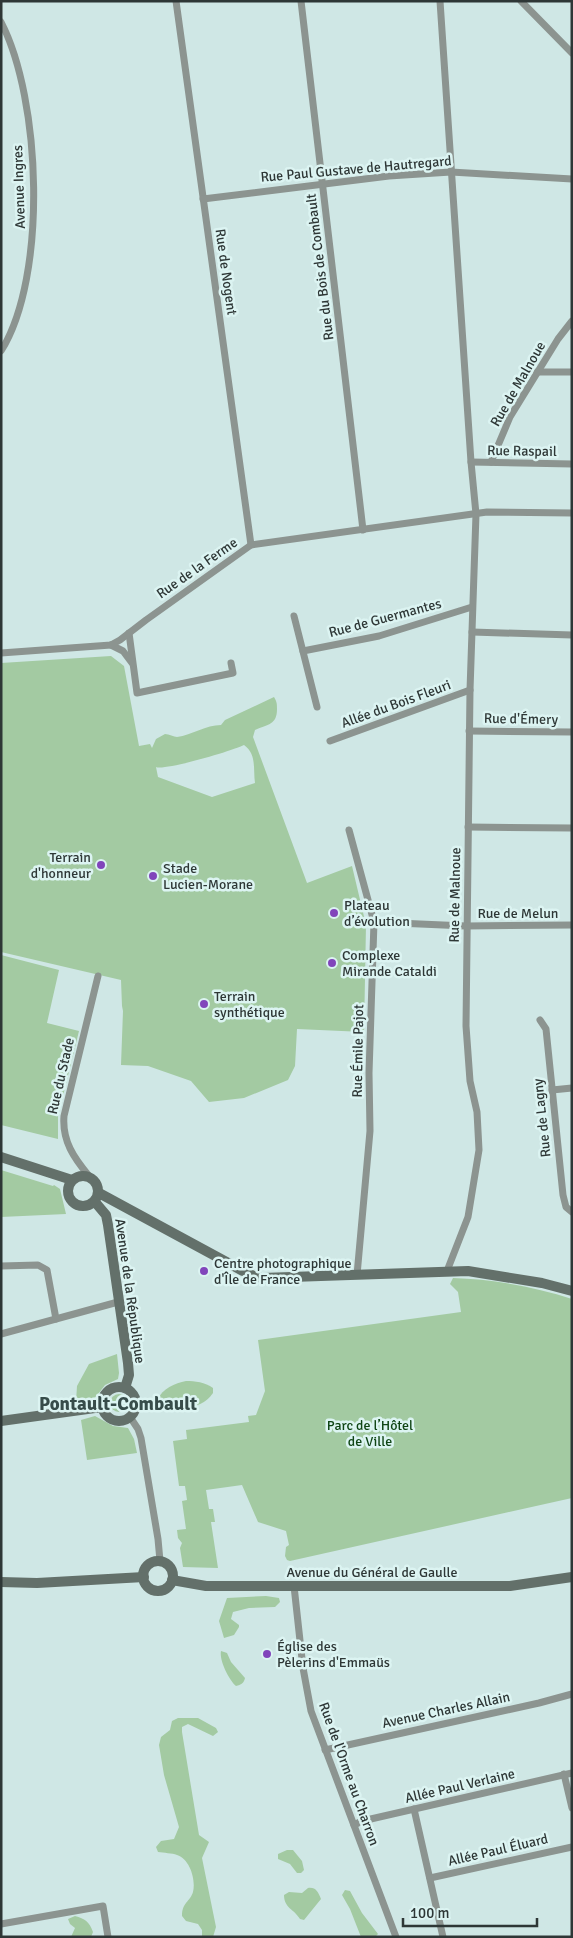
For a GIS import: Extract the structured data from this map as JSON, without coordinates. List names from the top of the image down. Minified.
{"streets":{"street":["Rue Paul Gustave de Hautregard","Avenue Ingres","Rue du Bois de Combault","Rue de Nogent","Rue de Malnoue","Rue Raspail","Rue de la Ferme","Rue de Guermantes","Allée du Bois Fleuri","Rue d'Émery","Rue de Melun","Rue Émile Pajot","Rue du Stade","Rue de Lagny","Avenue de la République","Avenue du Général de Gaulle","Avenue Charles Allain","Rue de l'Orme au Charron","Allée Paul Verlaine","Allée Paul Éluard"]},"crossings":[["Rue Paul Gustave de Hautregard","Rue du Bois de Combault"],["Rue Paul Gustave de Hautregard","Rue de Nogent"],["Rue du Bois de Combault","Rue de la Ferme"],["Rue de Nogent","Rue de la Ferme"],["Rue de Malnoue","Rue Raspail"],["Rue de Malnoue","Rue de la Ferme"],["Rue de Malnoue","Rue de Guermantes"],["Rue de Malnoue","Allée du Bois Fleuri"],["Rue de Malnoue","Rue d'Émery"],["Rue de Malnoue","Rue de Melun"],["Rue de Malnoue","Avenue de la République"],["Rue de Melun","Rue Émile Pajot"],["Rue Émile Pajot","Avenue de la République"],["Rue du Stade","Avenue de la République"],["Avenue du Général de Gaulle","Rue de l'Orme au Charron"],["Avenue Charles Allain","Rue de l'Orme au Charron"],["Rue de l'Orme au Charron","Allée Paul Verlaine"]],"districts":["Pontault-Combault"],"parks":["Parc de l’Hôtel de Ville"],"places":["Terrain d'honneur","Stade Lucien-Morane","Plateau d’évolution","Complexe Mirande Cataldi","Terrain synthétique","Centre photographique d'Île de France","Église des Pèlerins d'Emmaüs"],"scale_bar":"100 m"}
